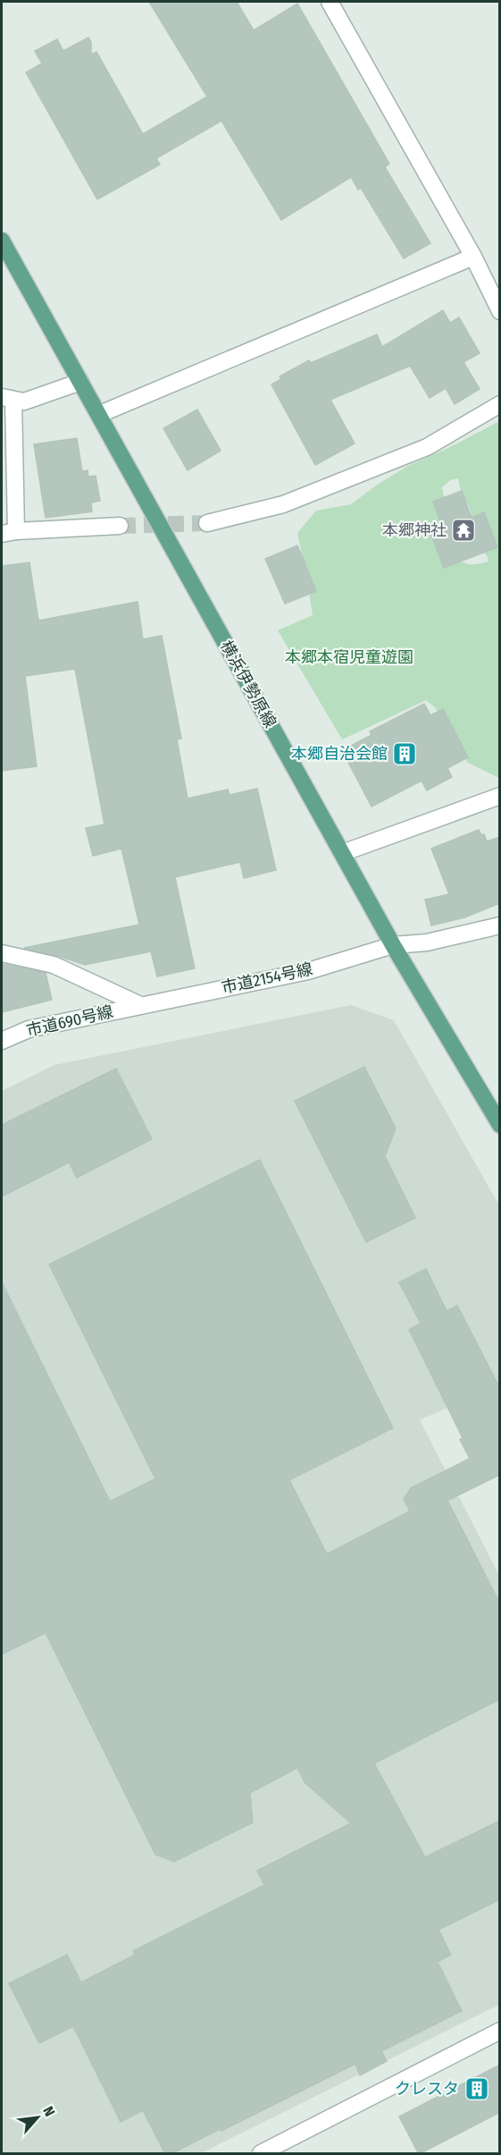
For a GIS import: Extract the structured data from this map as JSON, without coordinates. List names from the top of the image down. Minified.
{"streets":{"main road":["横浜伊勢原線"],"street":["市道2154号線","市道690号線"]},"crossings":[["横浜伊勢原線","市道2154号線"],["市道2154号線","市道690号線"]],"parks":["本郷本宿児童遊園"],"places":{"temple":["本郷神社"],"building":["本郷自治会館","クレスタ"]},"north":"top right"}
